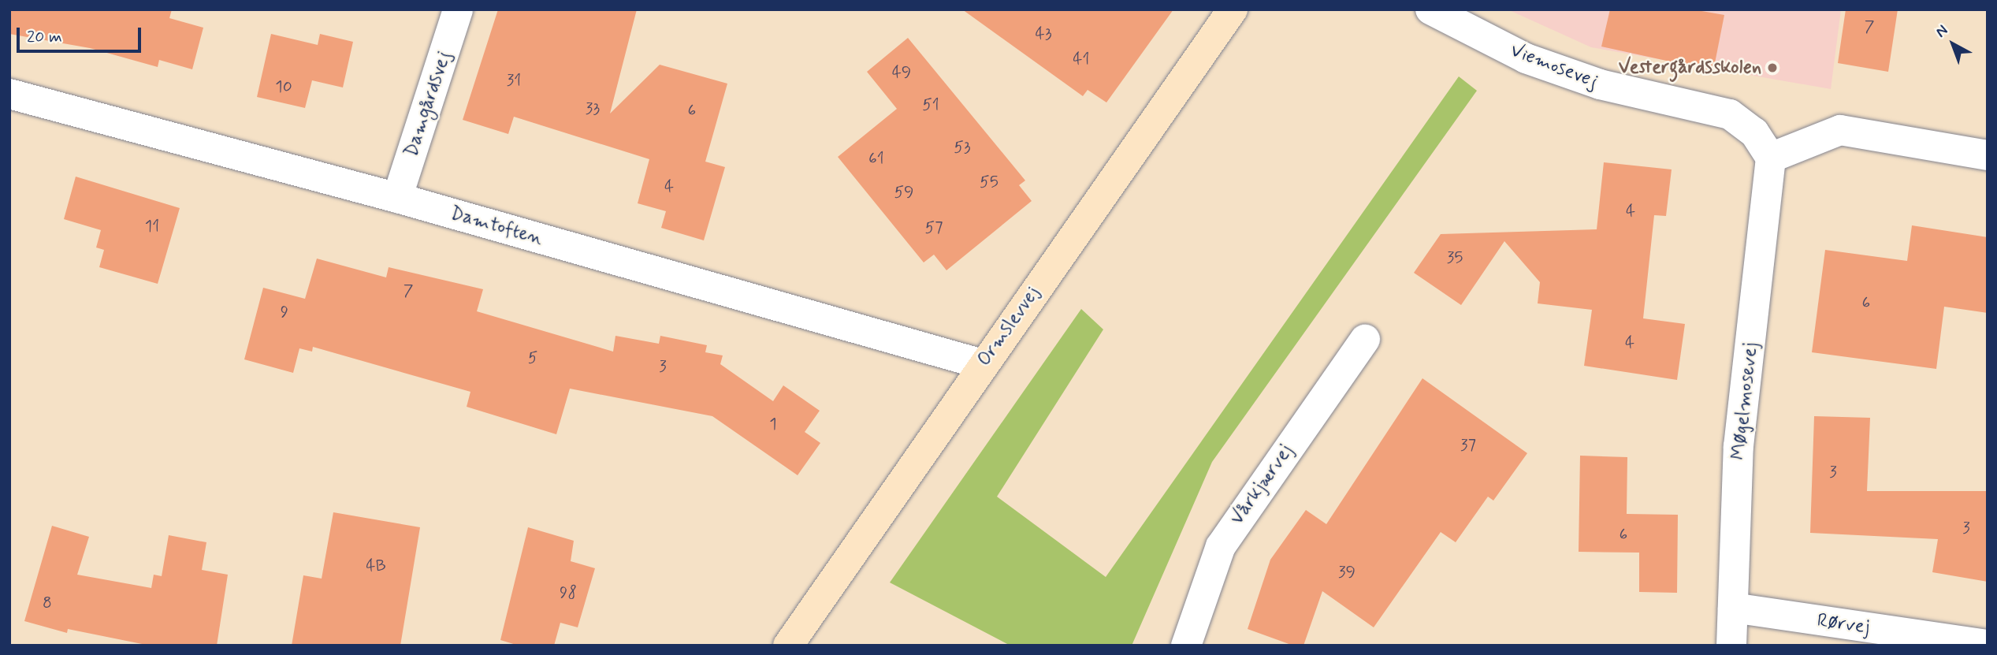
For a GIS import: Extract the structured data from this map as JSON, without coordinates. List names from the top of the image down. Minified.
{"streets":{"street":["Viemosevej","Damgårdsvej","Damtoften","Ormslevvej","Møgelmosevej","Vårkjærvej","Rørvej"]},"crossings":[["Viemosevej","Møgelmosevej"],["Damgårdsvej","Damtoften"],["Damtoften","Ormslevvej"],["Møgelmosevej","Rørvej"]],"places":["Vestergårdsskolen"],"house_numbers":["7","43","41","49","31","10","51","33","6","53","61","55","4","59","4","11","57","35","7","6","9","4","5","3","1","37","3","3","6","4B","39","98","8"],"scale_bar":"20 m","north":"top left"}
